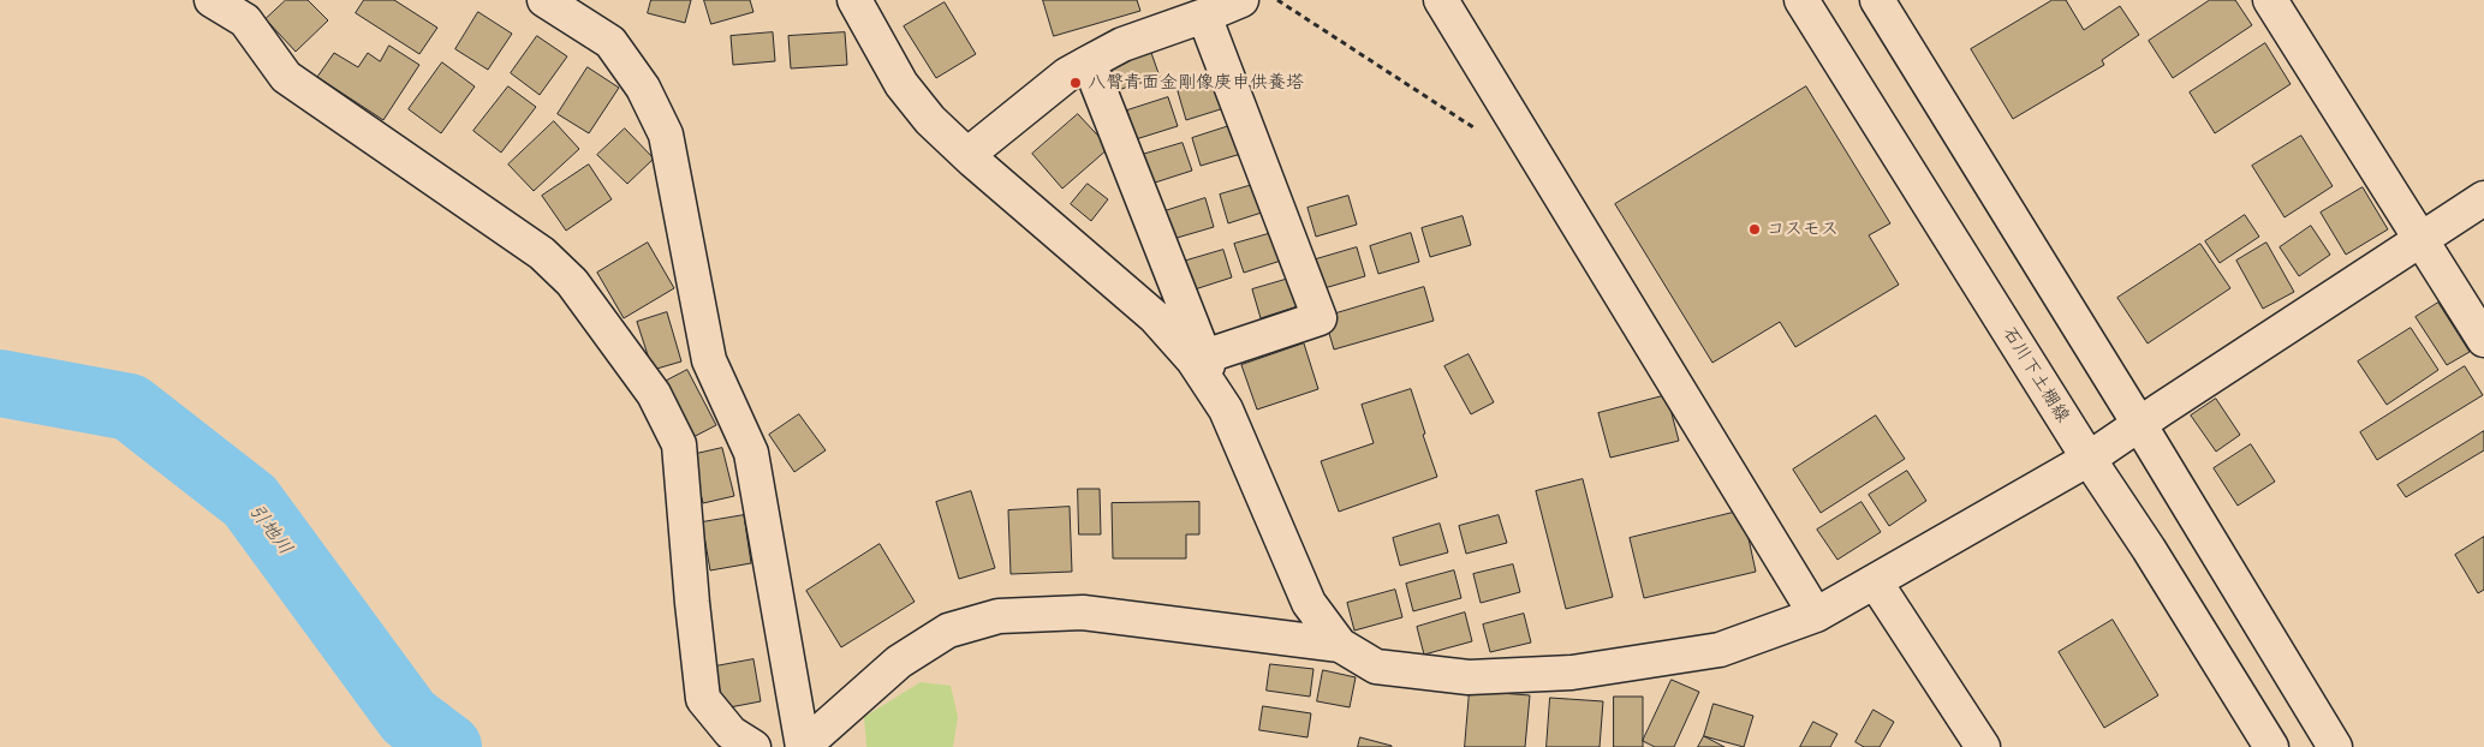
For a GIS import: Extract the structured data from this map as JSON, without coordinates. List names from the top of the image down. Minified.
{"streets":{"street":["石川下土棚線"]},"water":["引地川"],"places":["八臀青面金剛像庚申供養塔","コスモス"]}
